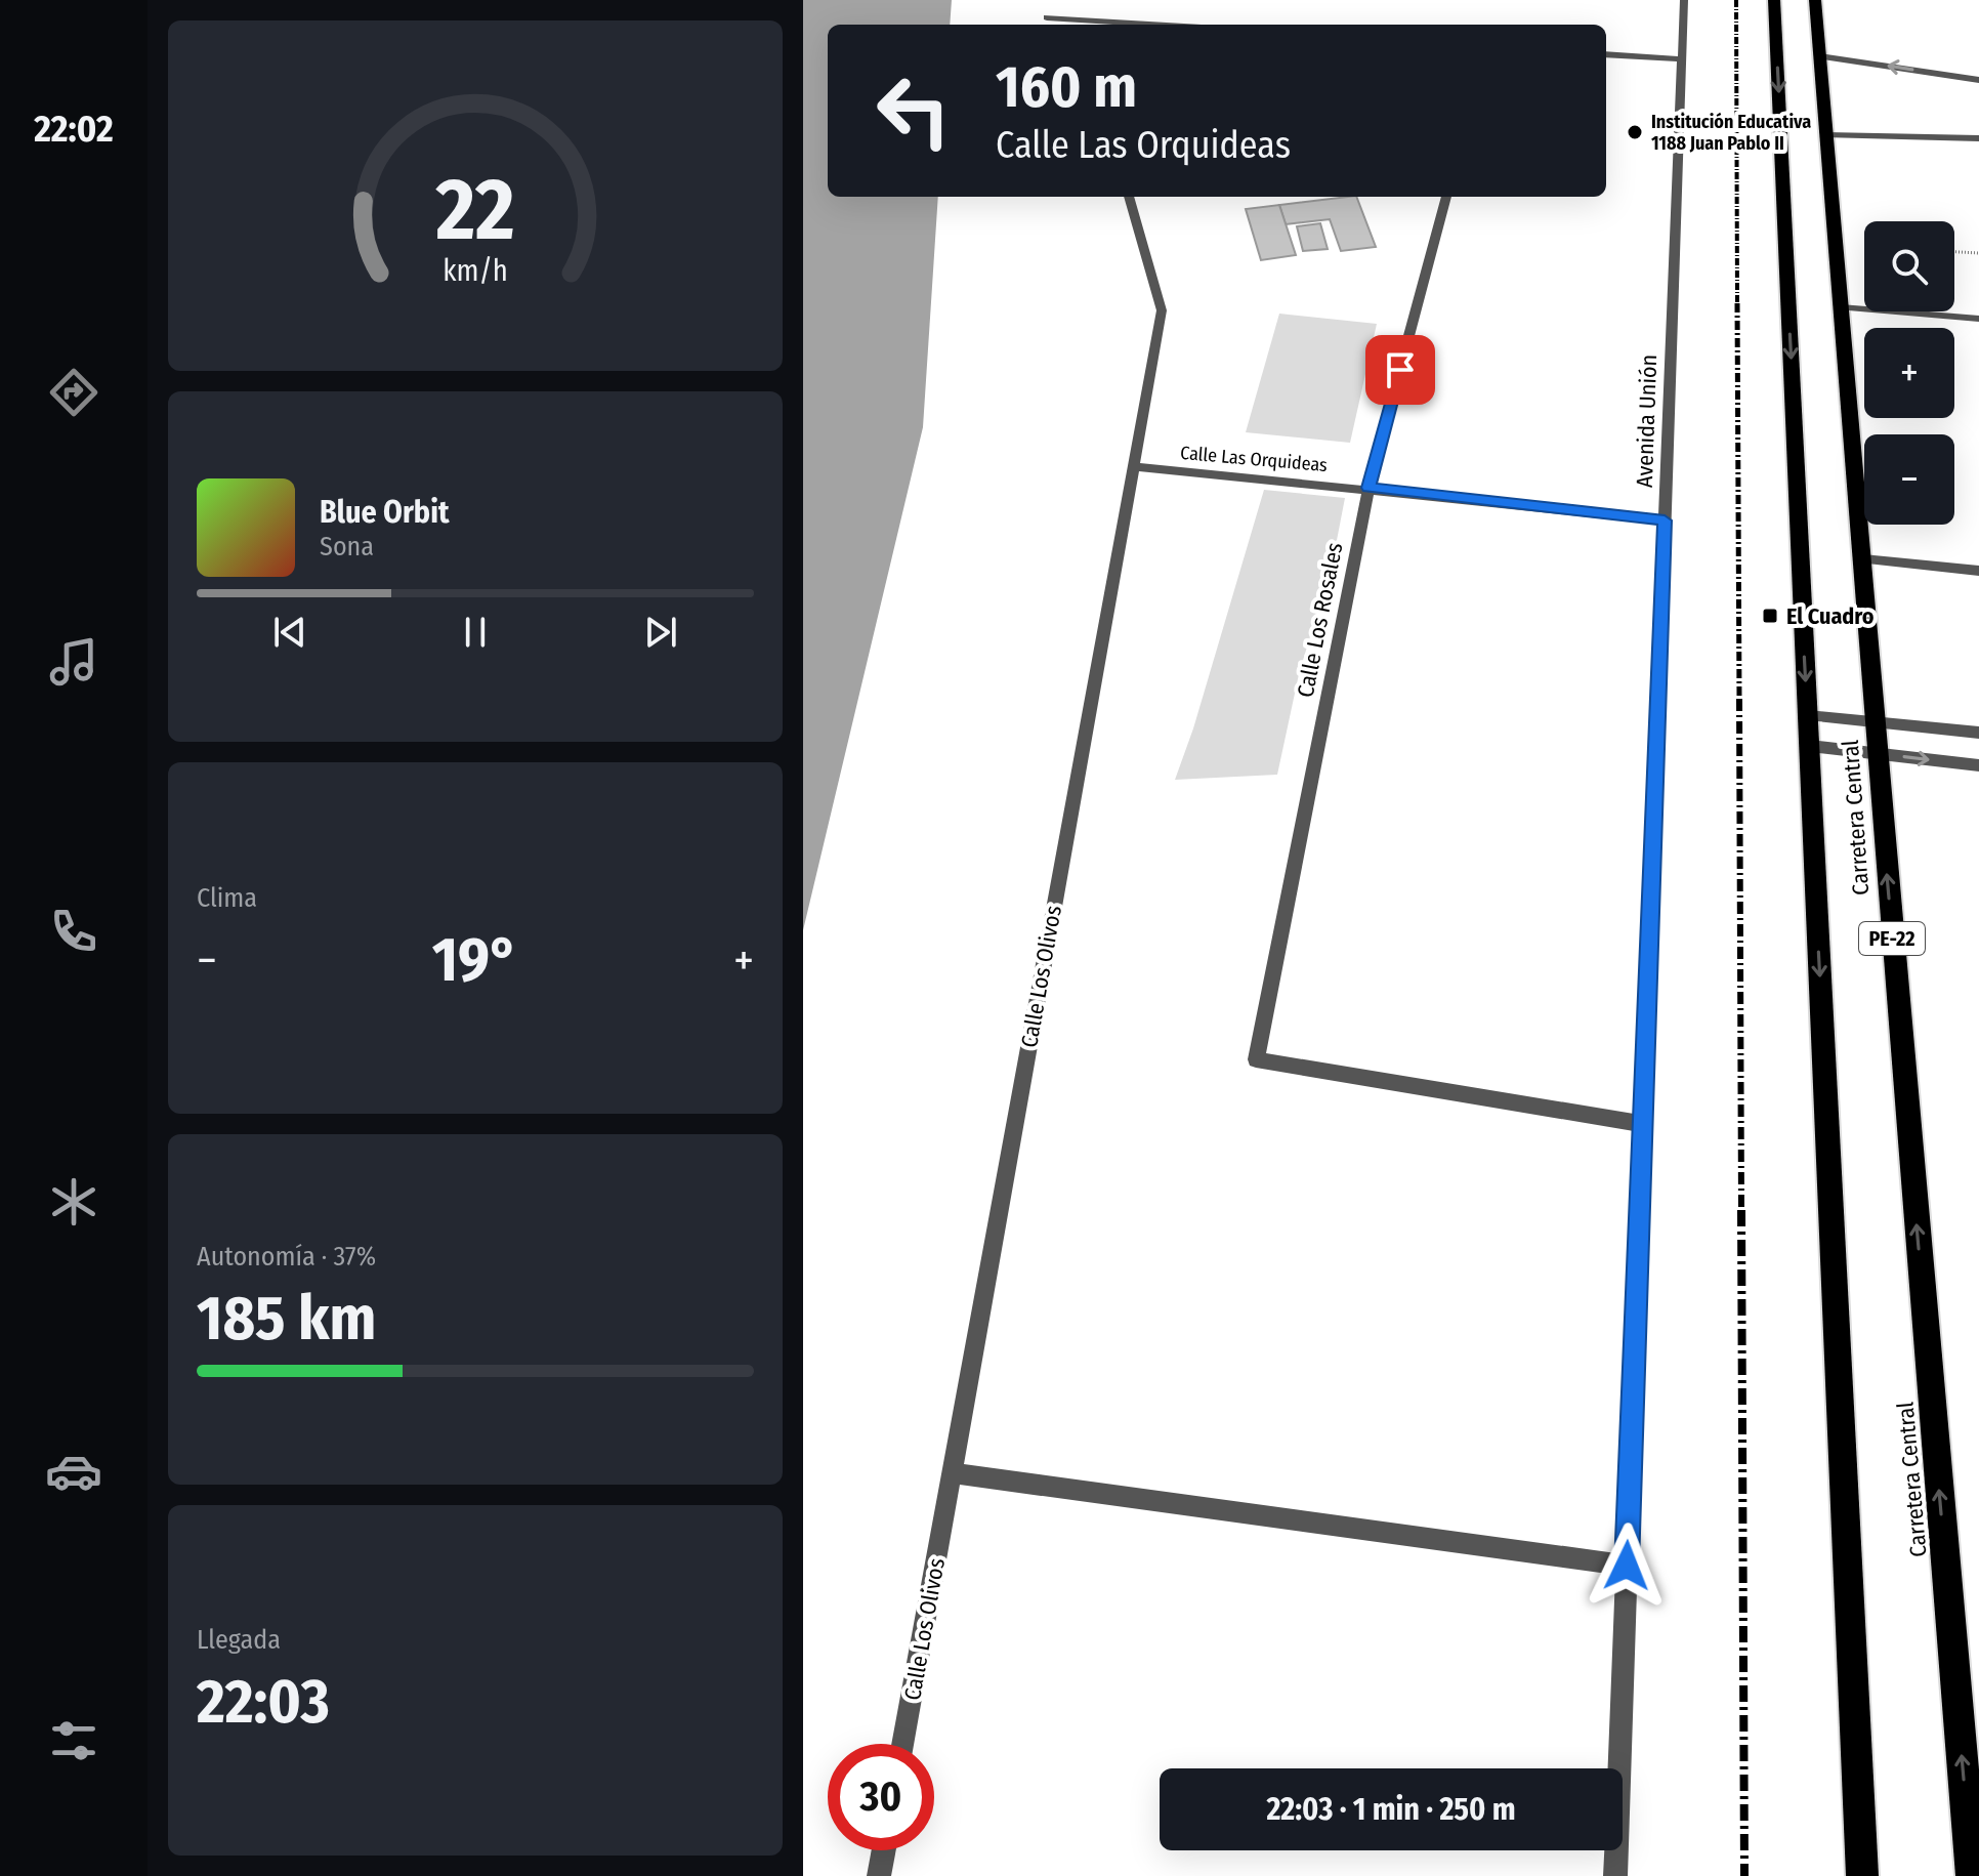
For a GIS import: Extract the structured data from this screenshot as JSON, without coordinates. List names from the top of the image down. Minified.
{"streets":{"highway":["Carretera Central","PE-22"],"street":["Avenida Unión","Calle Las Orquideas","Calle Los Rosales","Calle Los Olivos"]},"crossings":[["Avenida Unión","Calle Las Orquideas"],["Avenida Unión","Calle Los Rosales"],["Calle Las Orquideas","Calle Los Rosales"],["Calle Las Orquideas","Calle Los Olivos"]],"places":{"other":["Institución Educativa 1188 Juan Pablo II"],"transit":["El Cuadro"]},"page":{"tabs":"22:02","turn":["160 m","Calle Las Orquideas"],"map_buttons":["+","−"],"song":["Blue Orbit","Sona"],"tile":["Clima",["Autonomía · 37%","185 km"],["Llegada","22:03"]],"heat":["−","19°","+"],"limit":"30","trip":"22:03 · 1 min · 250 m","gauge":["22","km/h"]}}
